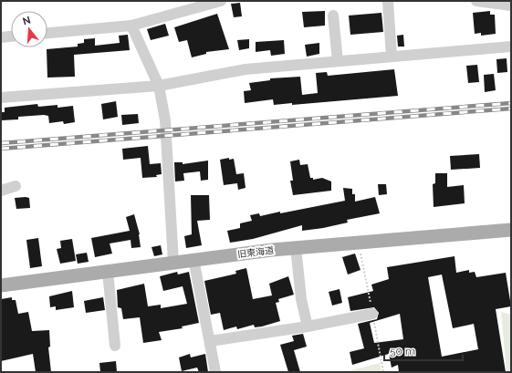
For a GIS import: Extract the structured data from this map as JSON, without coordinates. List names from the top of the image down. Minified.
{"streets":{"main road":["旧東海道"]},"scale_bar":"50 m","north":"top"}
